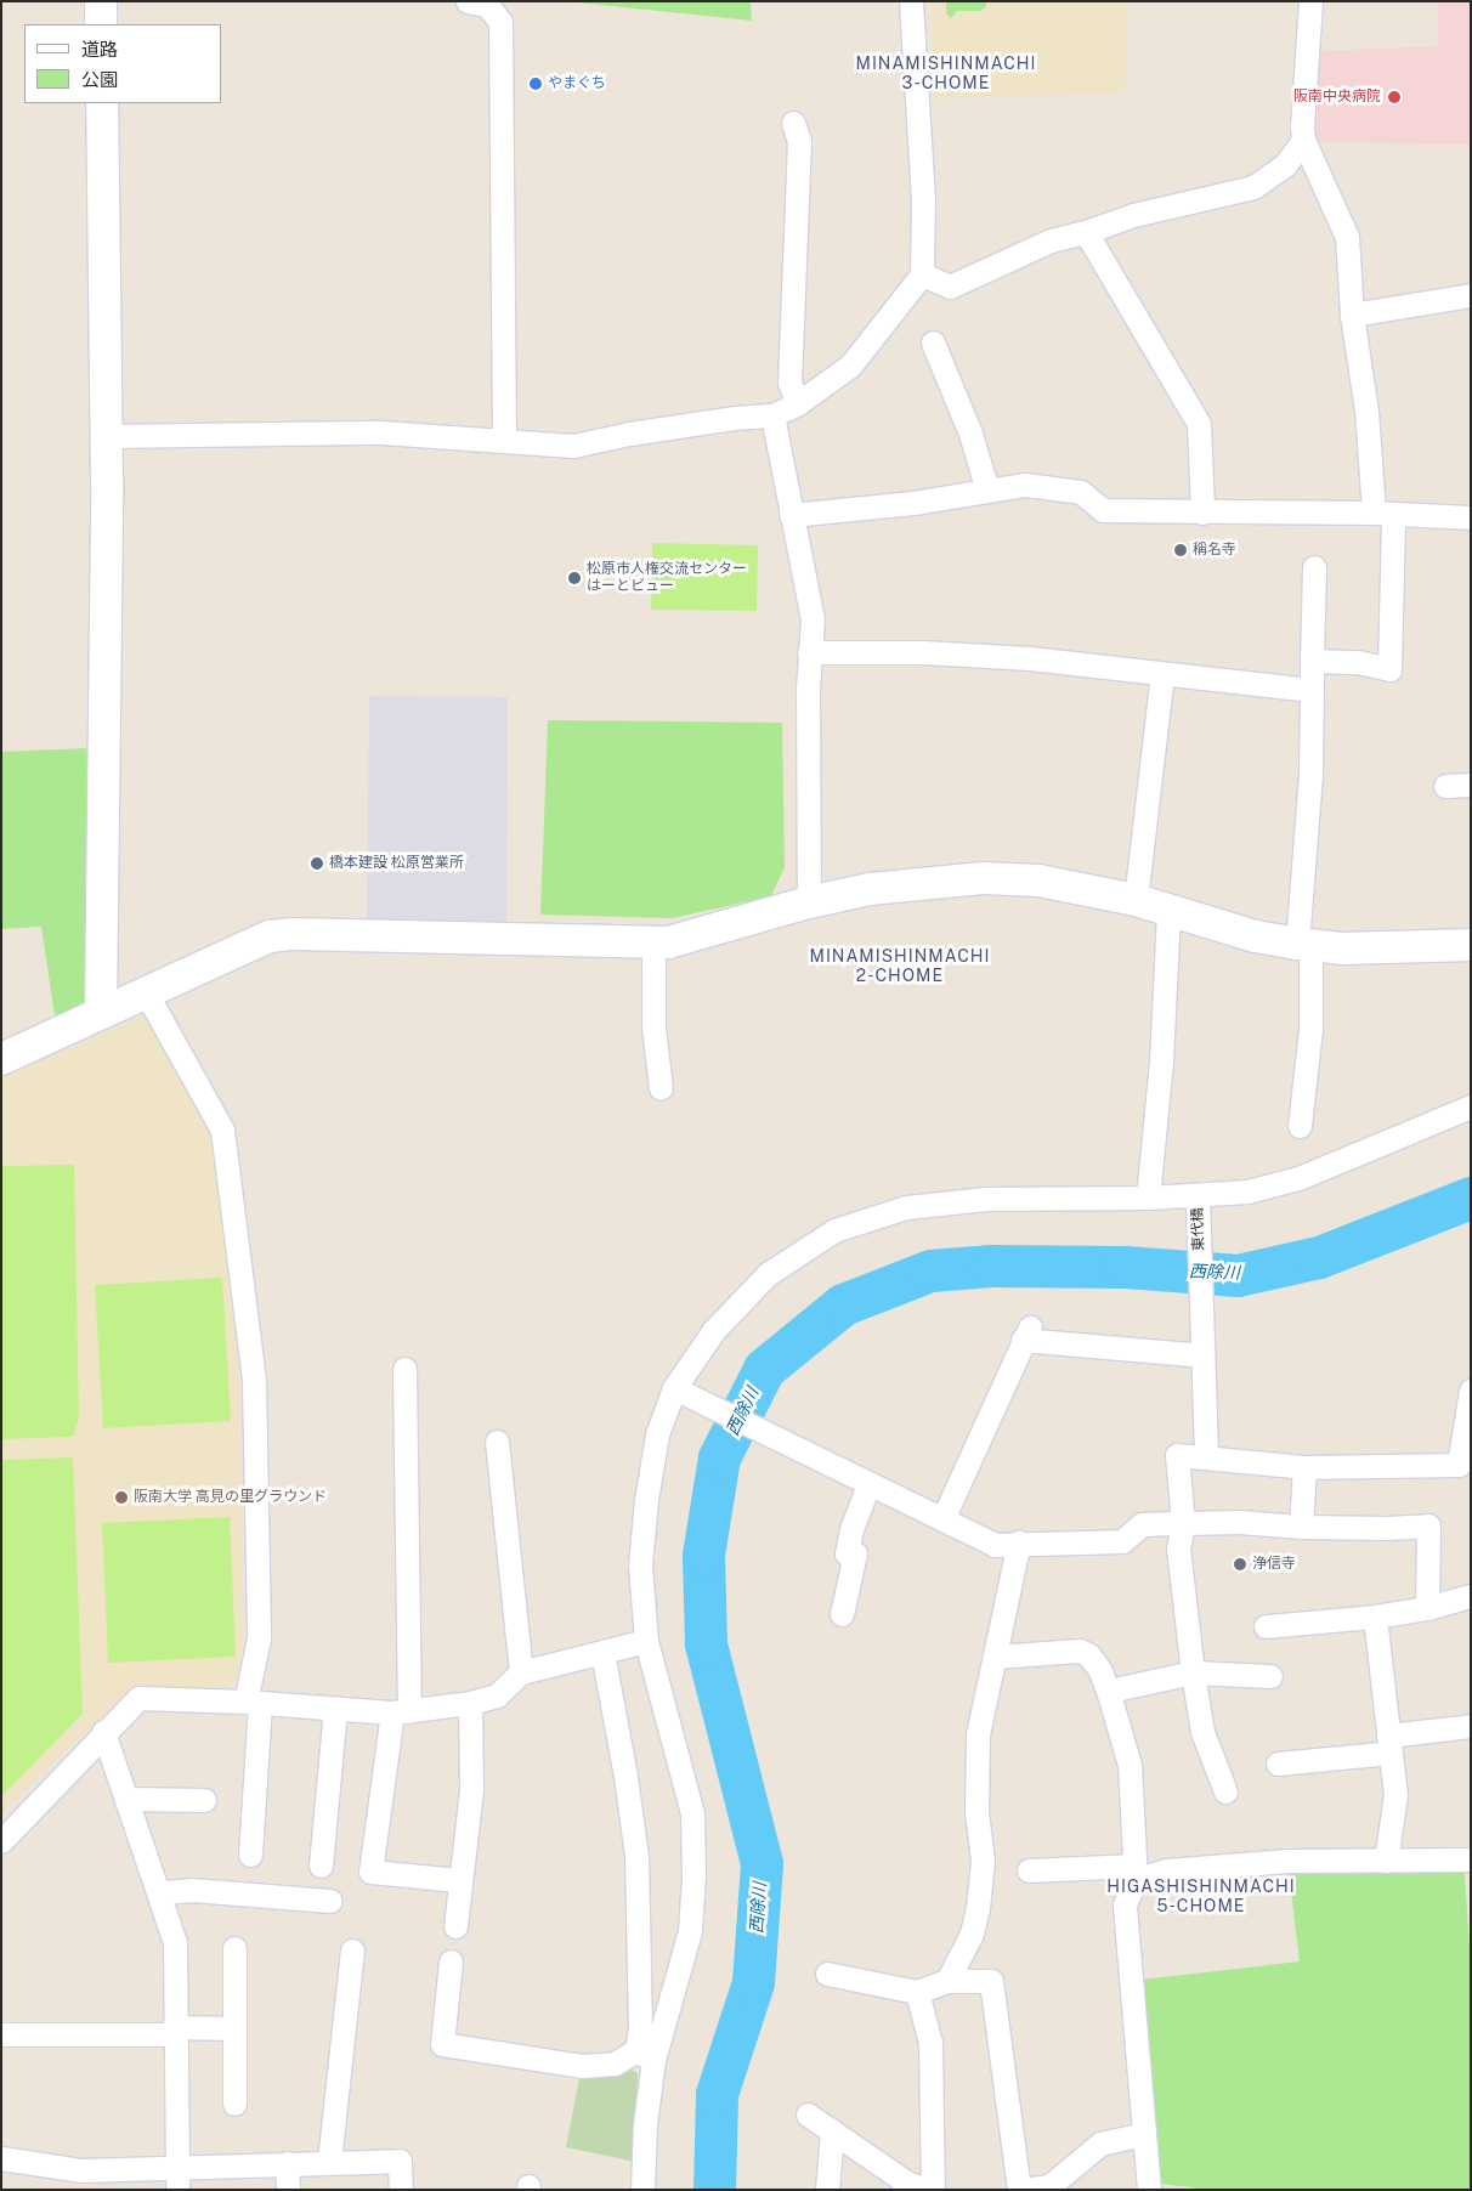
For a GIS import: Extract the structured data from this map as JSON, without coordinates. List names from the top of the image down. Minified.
{"streets":{"street":["東代橋"]},"districts":["MINAMISHINMACHI 3-CHOME","MINAMISHINMACHI 2-CHOME","HIGASHISHINMACHI 5-CHOME"],"water":["西除川"],"places":["やまぐち","阪南中央病院","稱名寺","松原市人権交流センター はーとビュー","橋本建設 松原営業所","阪南大学 高見の里グラウンド","浄信寺"],"legend":["道路","公園"]}
